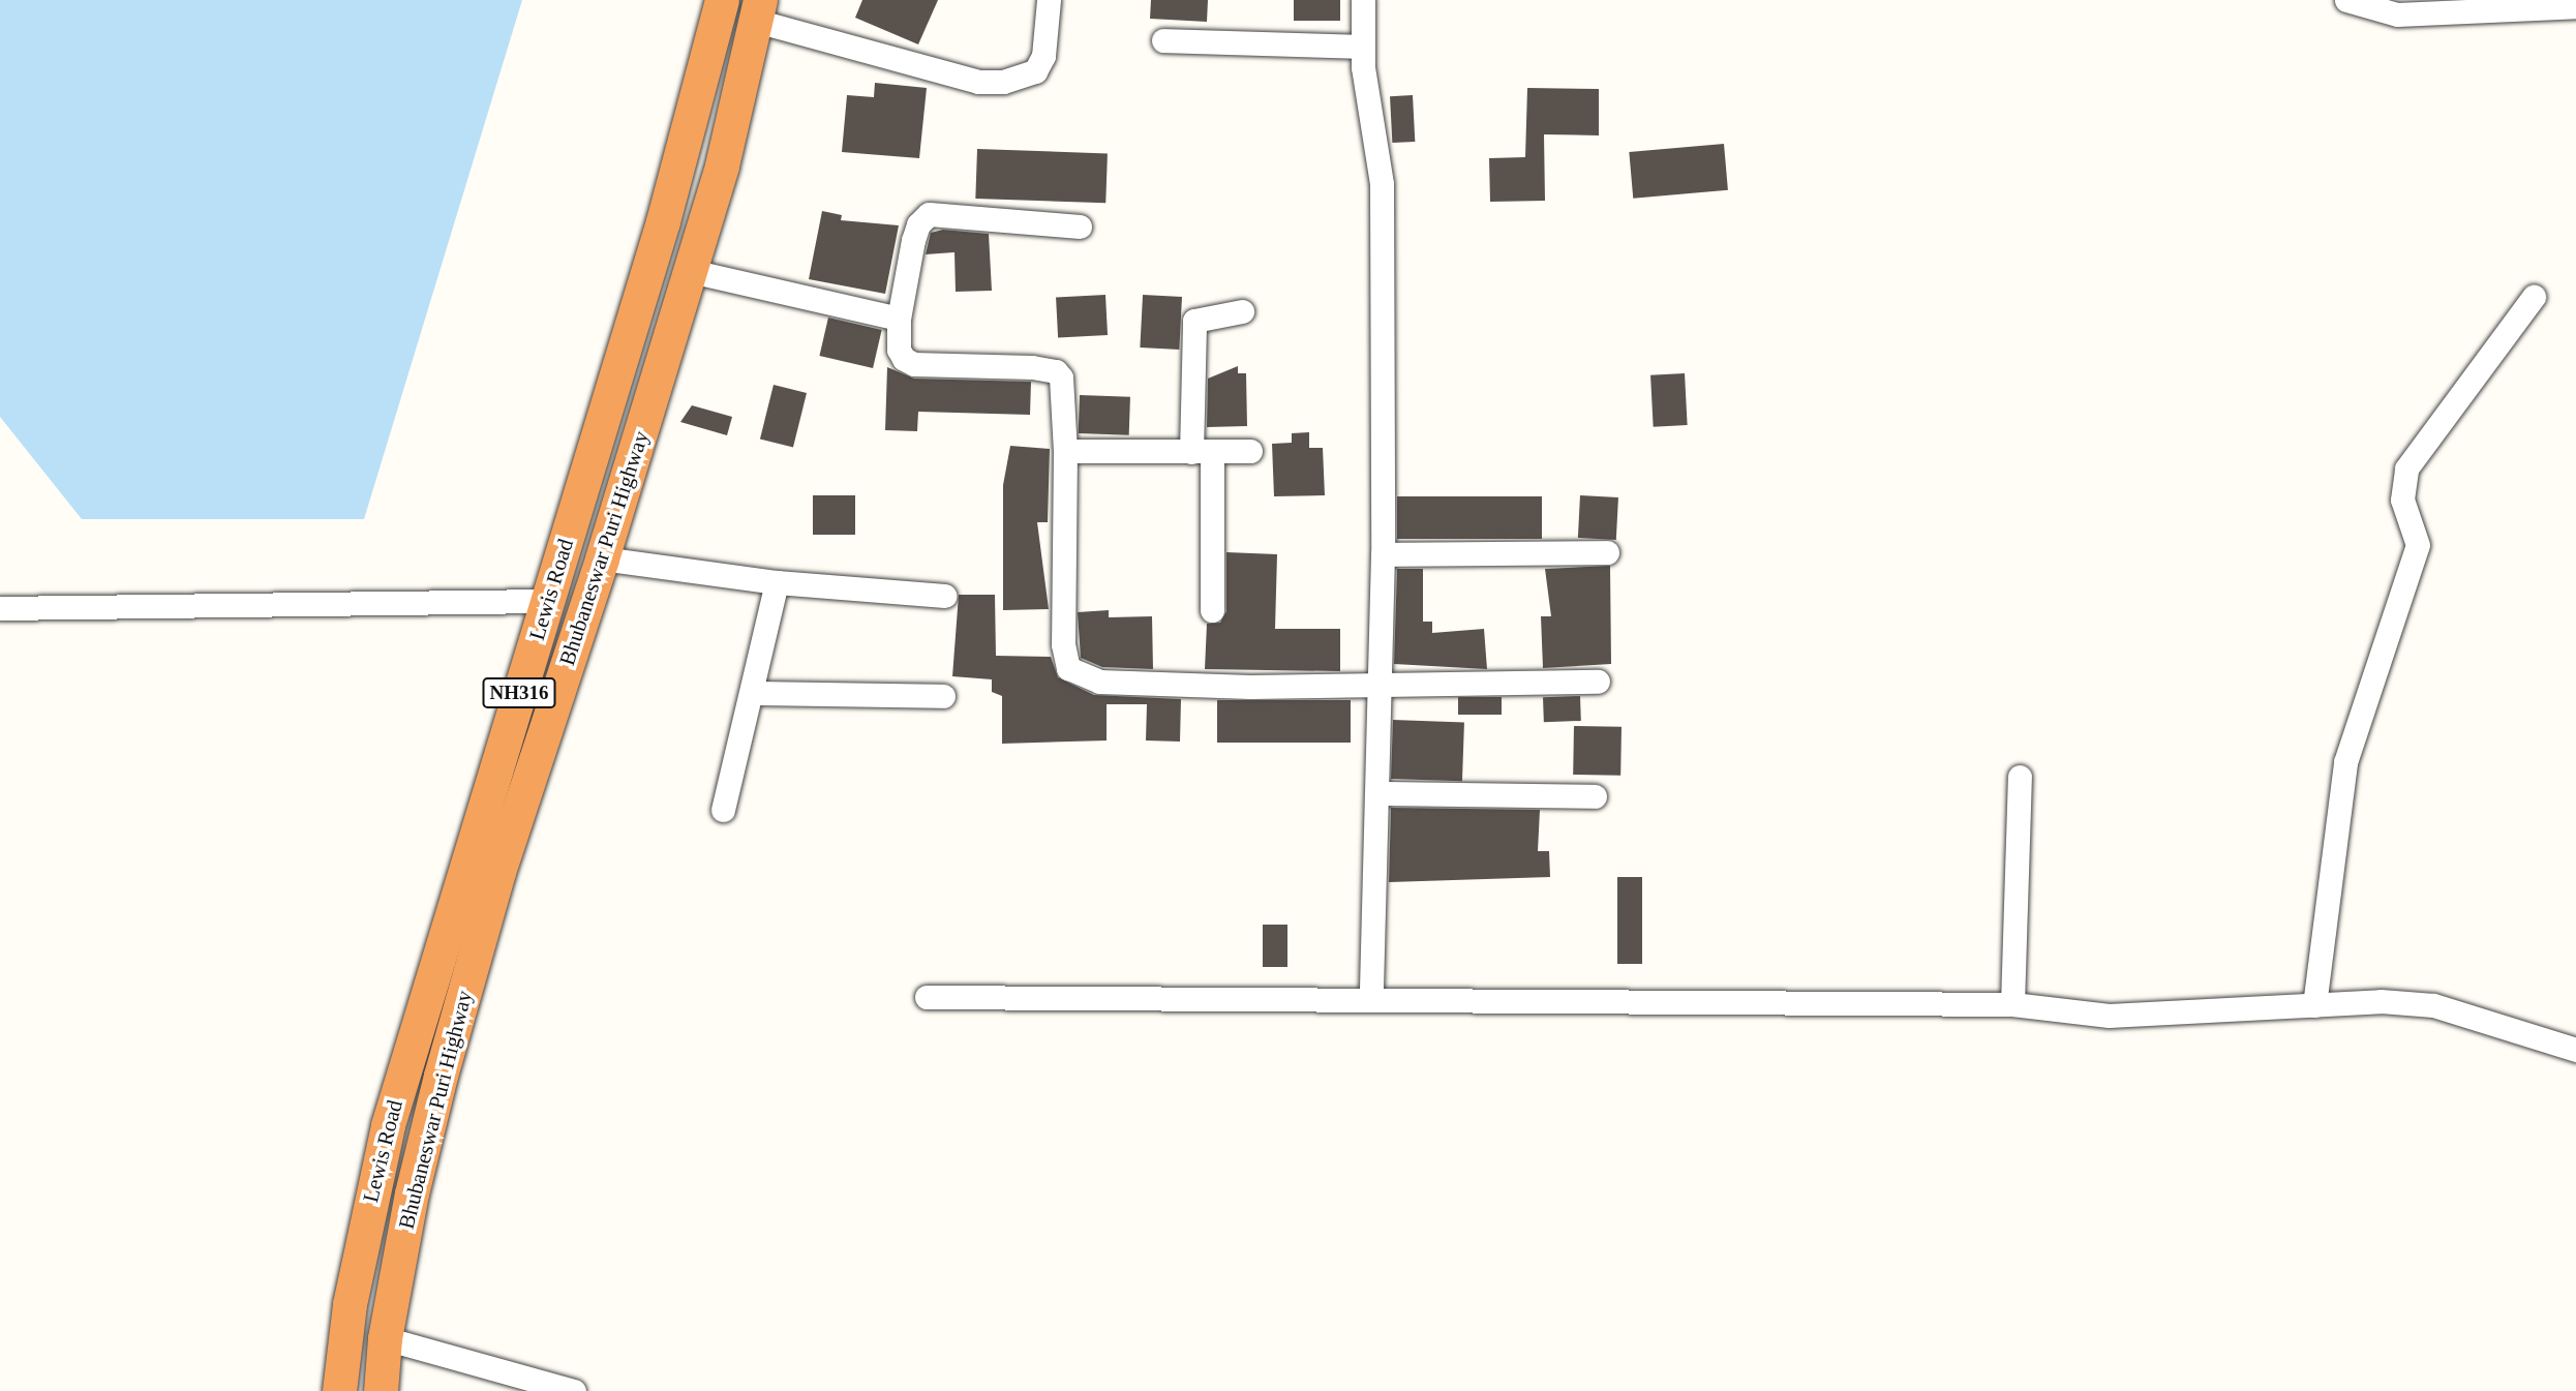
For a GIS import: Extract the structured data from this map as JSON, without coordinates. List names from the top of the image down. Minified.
{"streets":{"highway":["Bhubaneswar Puri Highway","Lewis Road","NH316"]}}
